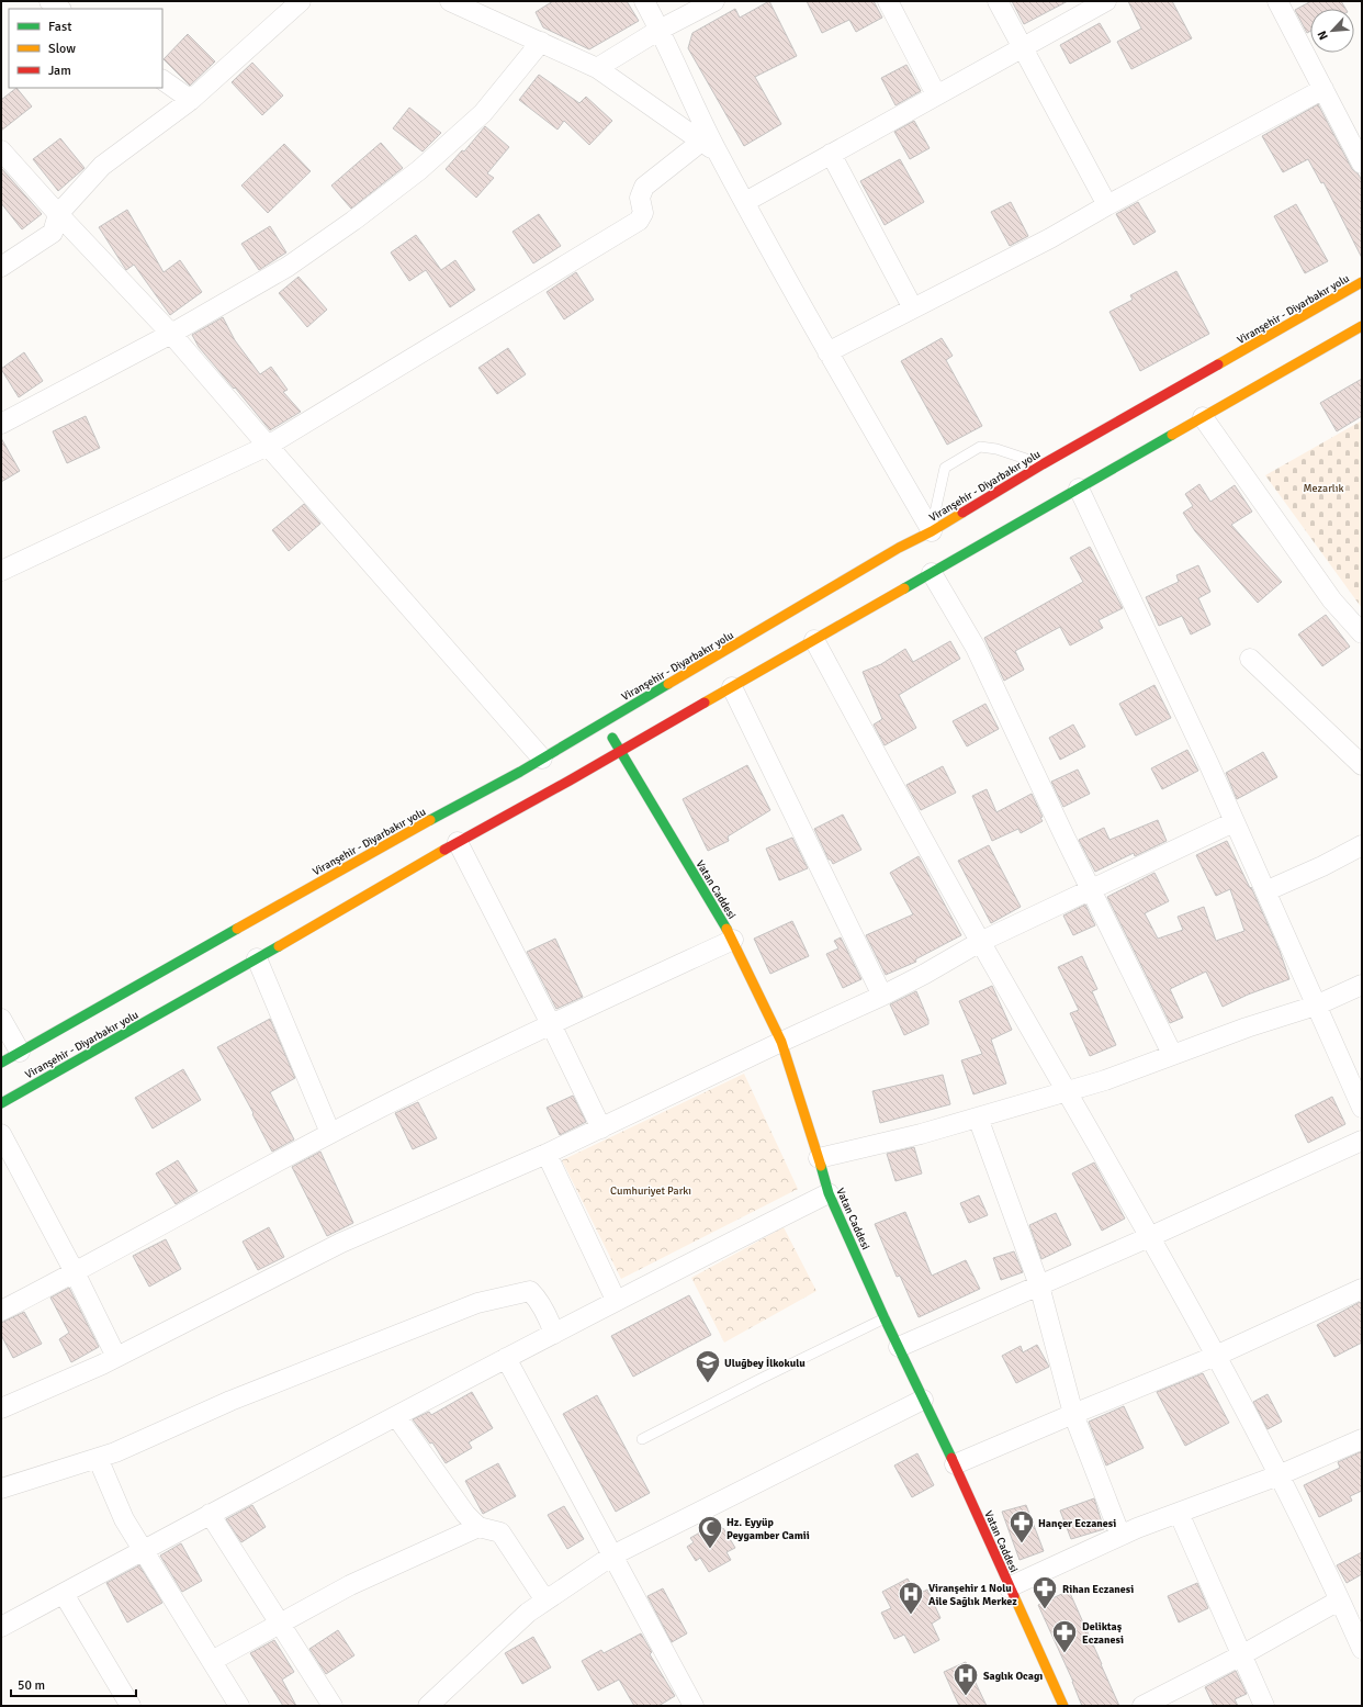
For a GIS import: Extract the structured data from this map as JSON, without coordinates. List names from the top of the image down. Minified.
{"streets":{"main road":["Viranşehir - Diyarbakır yolu","Vatan Caddesi"]},"crossings":[["Viranşehir - Diyarbakır yolu","Vatan Caddesi"]],"parks":["Mezarlık","Cumhuriyet Parkı"],"places":{"school or university":["Uluğbey İlkokulu"],"pharmacy":["Hançer Eczanesi","Rihan Eczanesi","Deliktaş Eczanesi"],"mosque":["Hz. Eyyüp Peygamber Camii"],"hospital":["Viranşehir 1 Nolu Aile Sağlık Merkez","Saglık Ocagı"]},"legend":["Fast","Slow","Jam"],"scale_bar":"50 m","north":"bottom left"}
